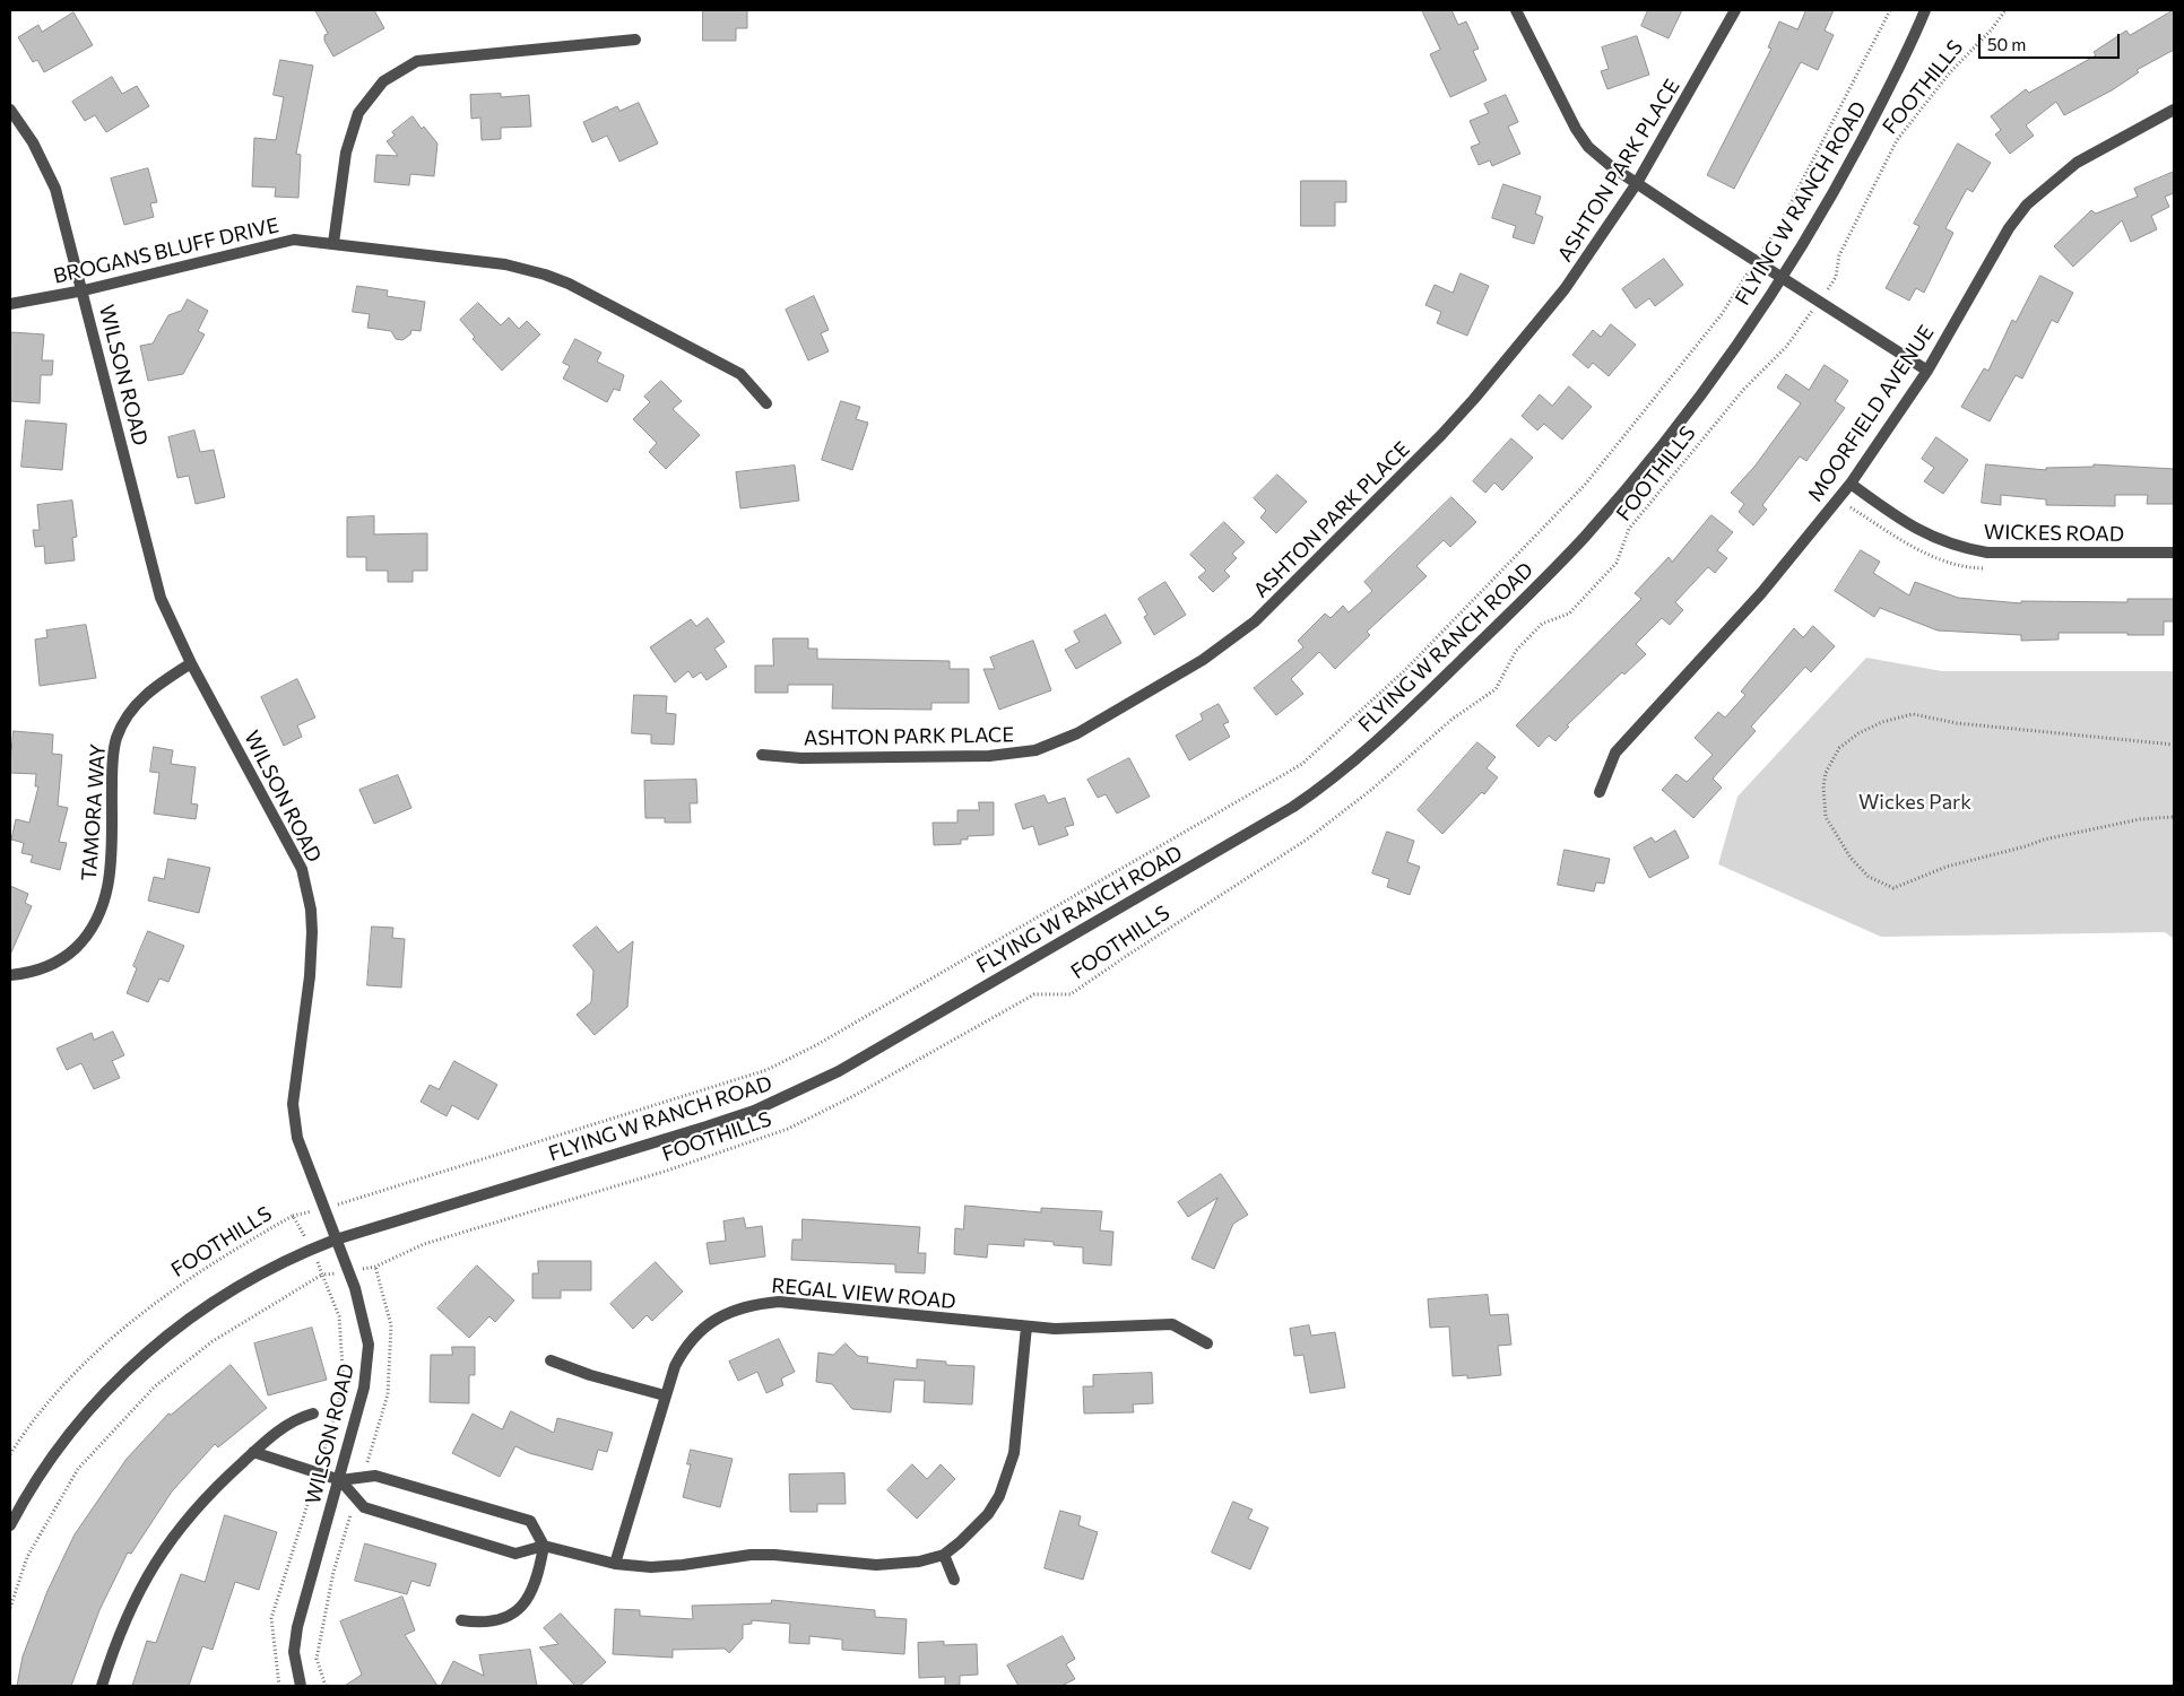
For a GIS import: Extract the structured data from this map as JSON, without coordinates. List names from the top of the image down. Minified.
{"streets":{"street":["ASHTON PARK PLACE","FLYING W RANCH ROAD","BROGANS BLUFF DRIVE","WILSON ROAD","MOORFIELD AVENUE","WICKES ROAD","TAMORA WAY","REGAL VIEW ROAD"],"path":["FOOTHILLS"]},"crossings":[["FOOTHILLS","FLYING W RANCH ROAD"],["FOOTHILLS","WILSON ROAD"],["FLYING W RANCH ROAD","WILSON ROAD"],["BROGANS BLUFF DRIVE","WILSON ROAD"],["WILSON ROAD","TAMORA WAY"],["MOORFIELD AVENUE","WICKES ROAD"]],"parks":["Wickes Park"],"scale_bar":"50 m"}
